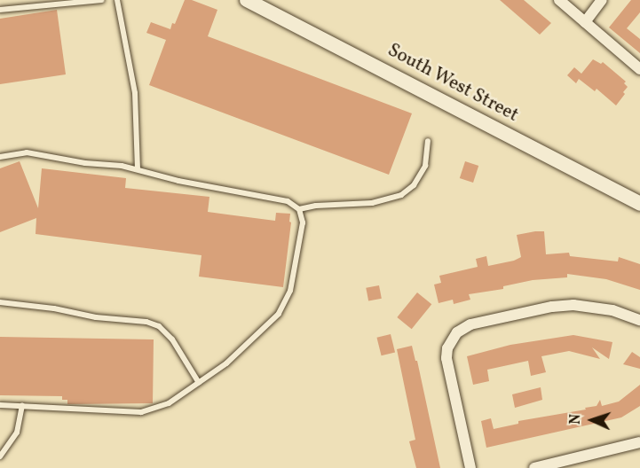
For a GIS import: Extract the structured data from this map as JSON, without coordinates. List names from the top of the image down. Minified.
{"streets":{"street":["South West Street"]},"north":"left"}
